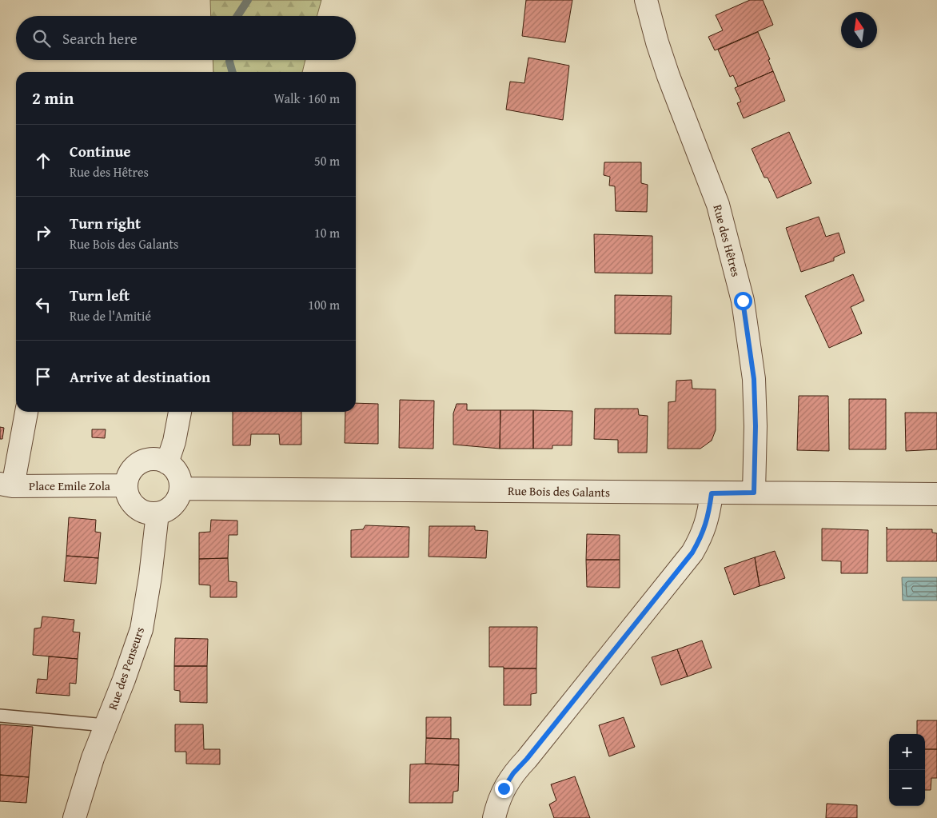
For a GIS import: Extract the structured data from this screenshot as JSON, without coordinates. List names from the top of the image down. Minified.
{"streets":{"street":["Rue des Hêtres","Place Emile Zola","Rue Bois des Galants","Rue des Penseurs"]},"crossings":[["Rue des Hêtres","Rue Bois des Galants"],["Place Emile Zola","Rue Bois des Galants"],["Place Emile Zola","Rue des Penseurs"],["Rue Bois des Galants","Rue des Penseurs"]],"north":"top","page":{"search":"Search here","heading":["2 min","Walk · 160 m"],"list":[["Continue","Rue des Hêtres","50 m"],["Turn right","Rue Bois des Galants","10 m"],["Turn left","Rue de l'Amitié","100 m"],"Arrive at destination"],"map_buttons":["+","−"]}}
